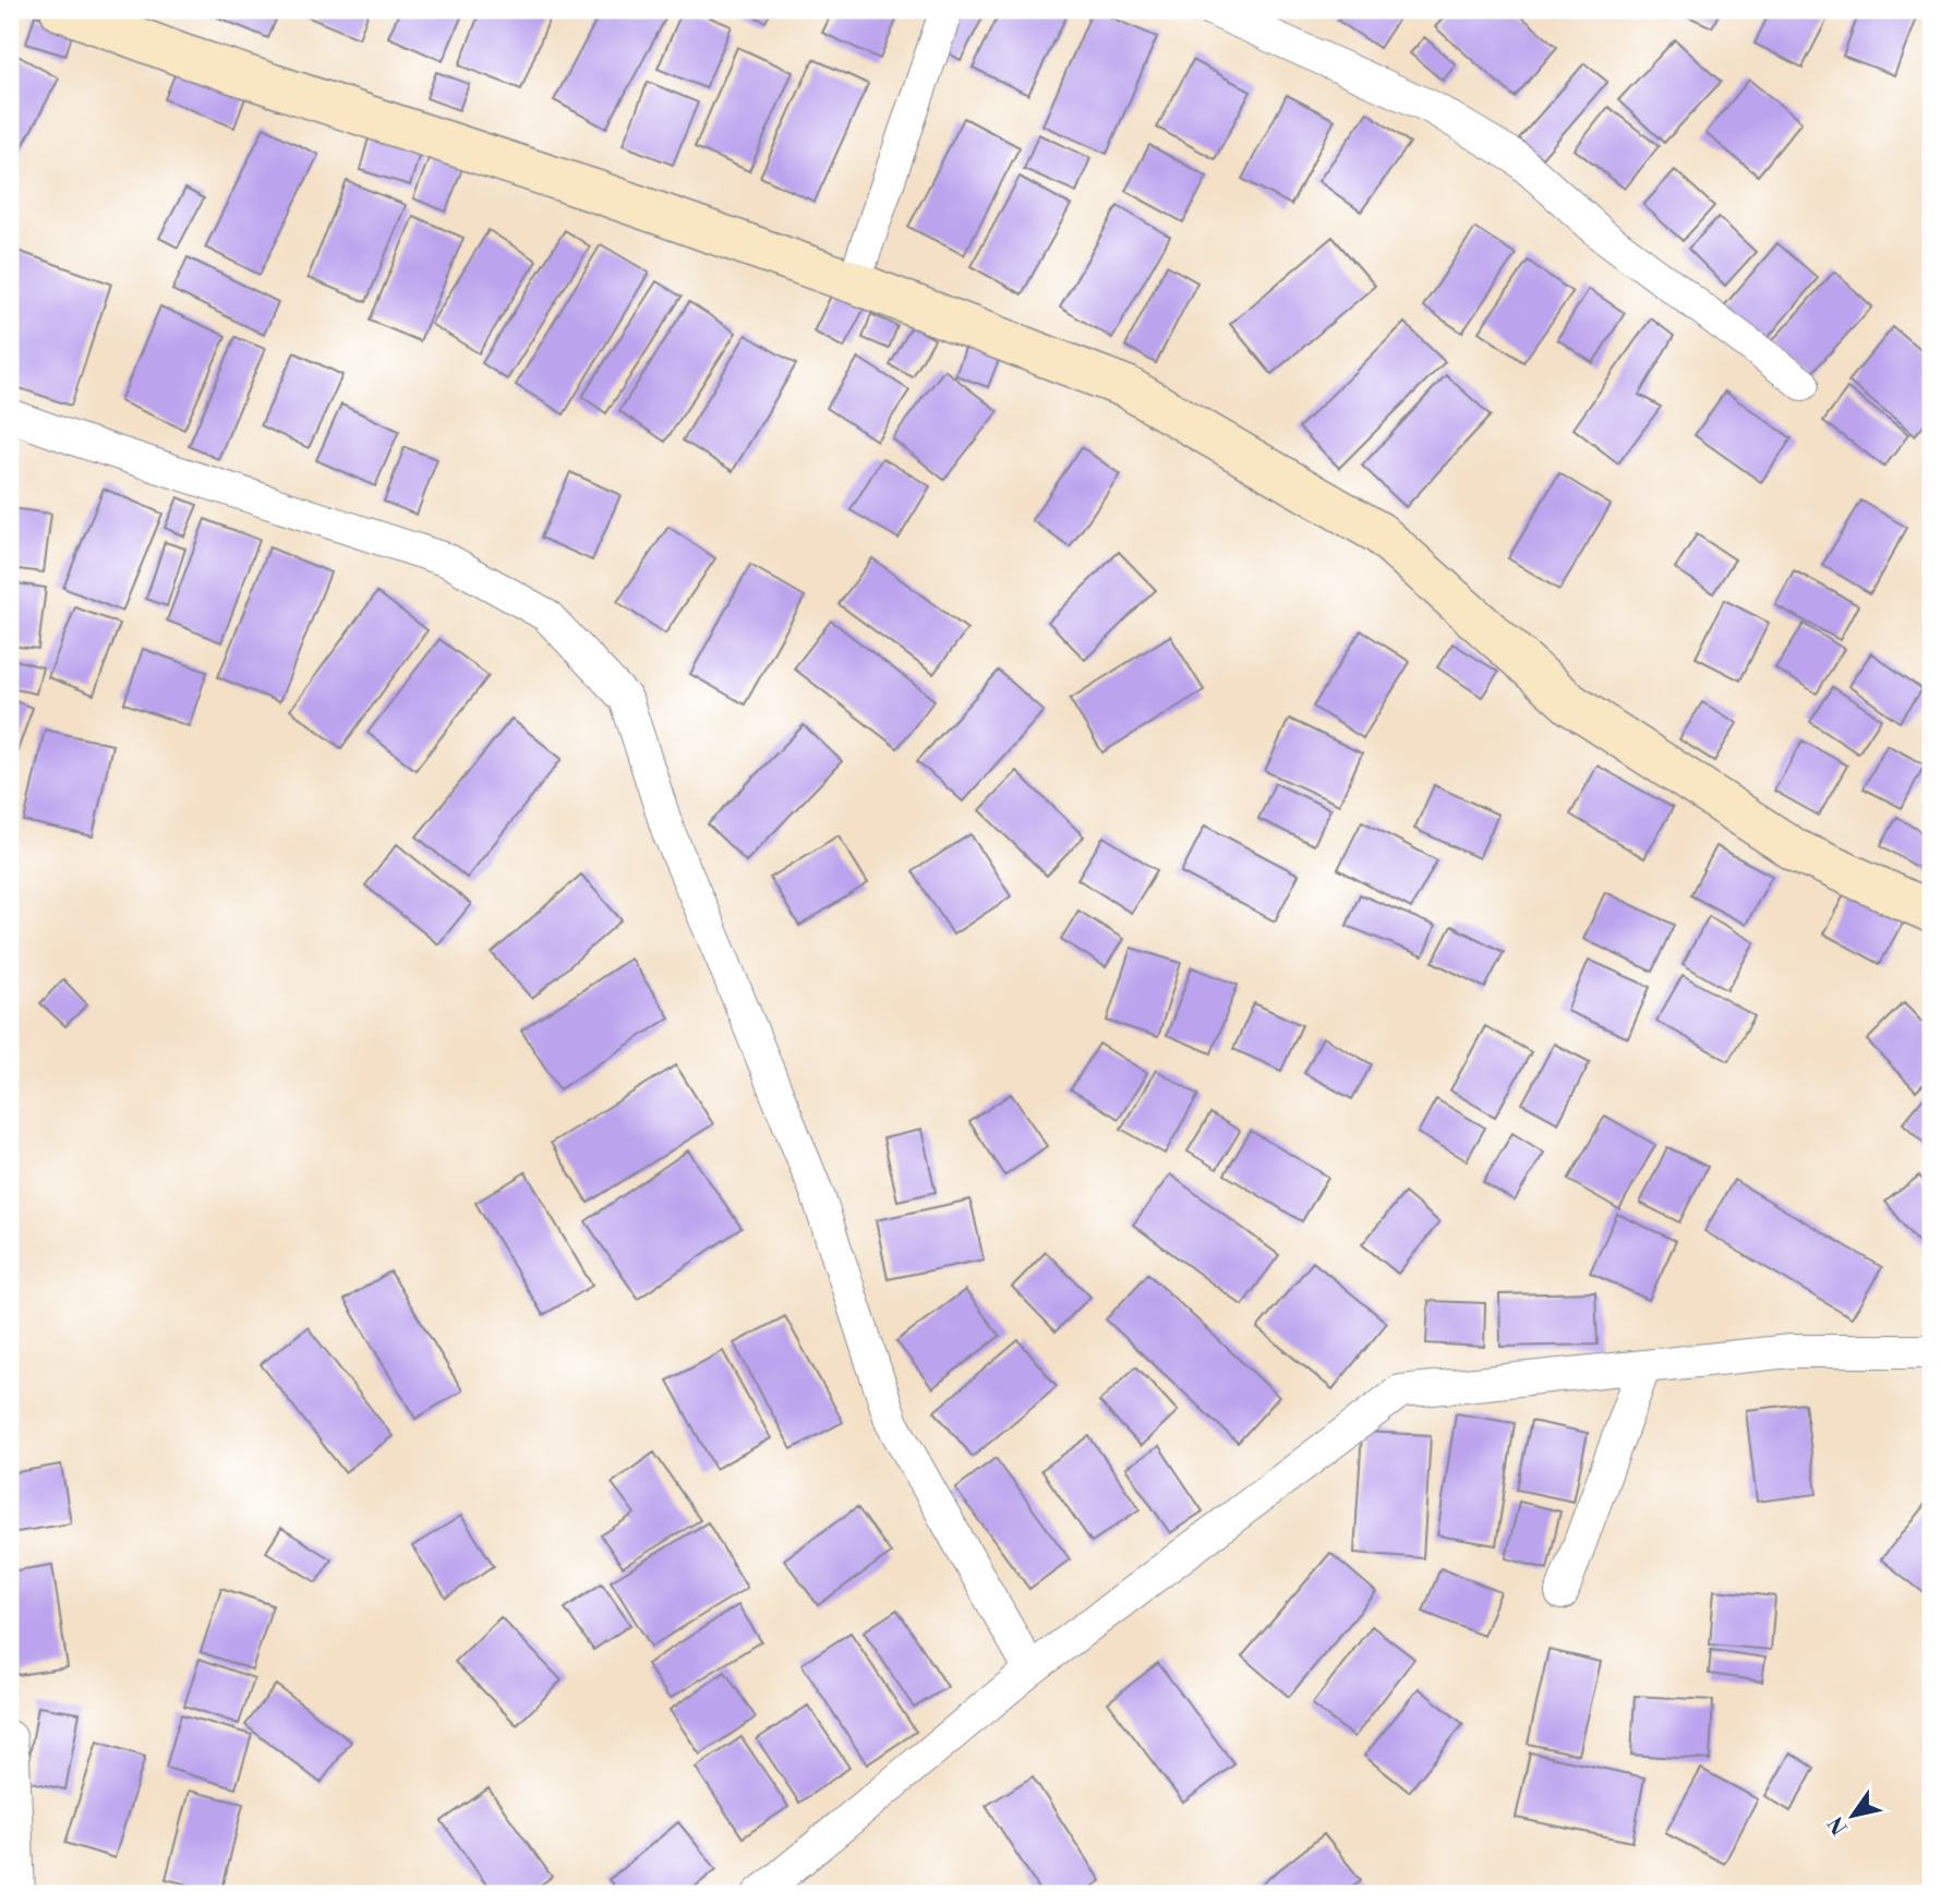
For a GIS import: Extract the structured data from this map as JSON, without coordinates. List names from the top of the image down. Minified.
{"north":"bottom left"}
